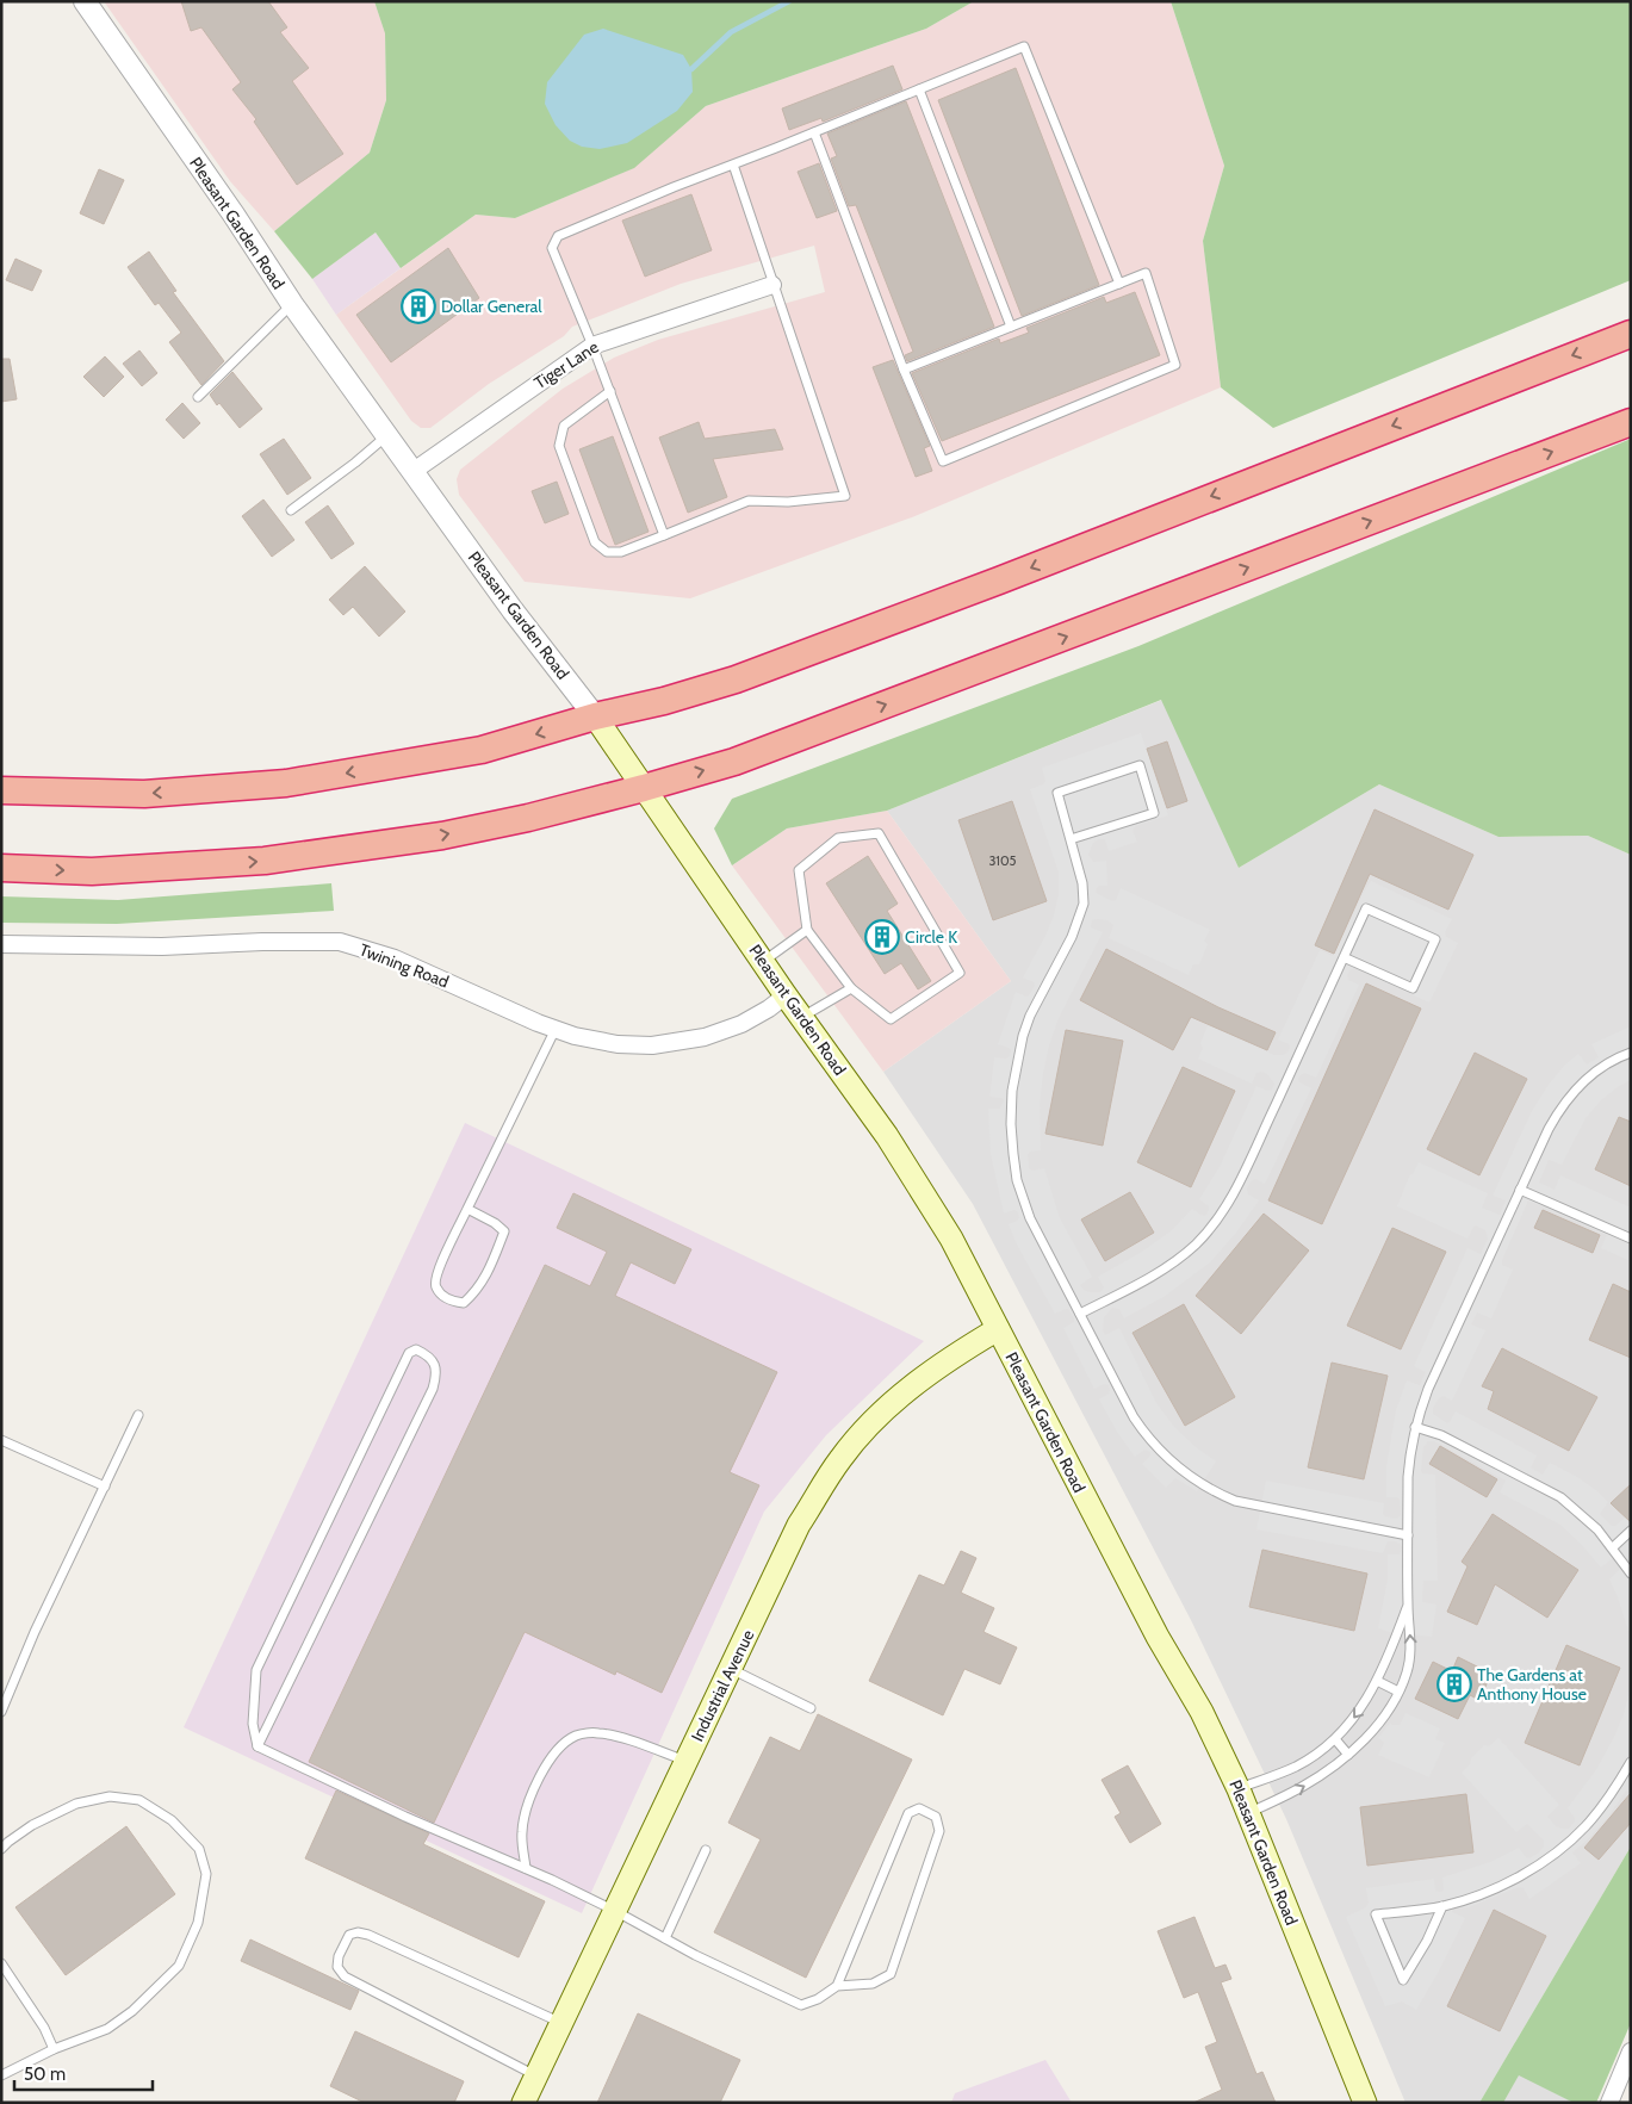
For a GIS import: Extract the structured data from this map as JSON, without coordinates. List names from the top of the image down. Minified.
{"streets":{"main road":["Pleasant Garden Road","Industrial Avenue"],"street":["Tiger Lane","Twining Road"]},"crossings":[["Pleasant Garden Road","Tiger Lane"],["Pleasant Garden Road","Twining Road"],["Pleasant Garden Road","Industrial Avenue"]],"places":{"building":["Dollar General","Circle K","The Gardens at Anthony House"]},"house_numbers":["3105"],"scale_bar":"50 m"}
